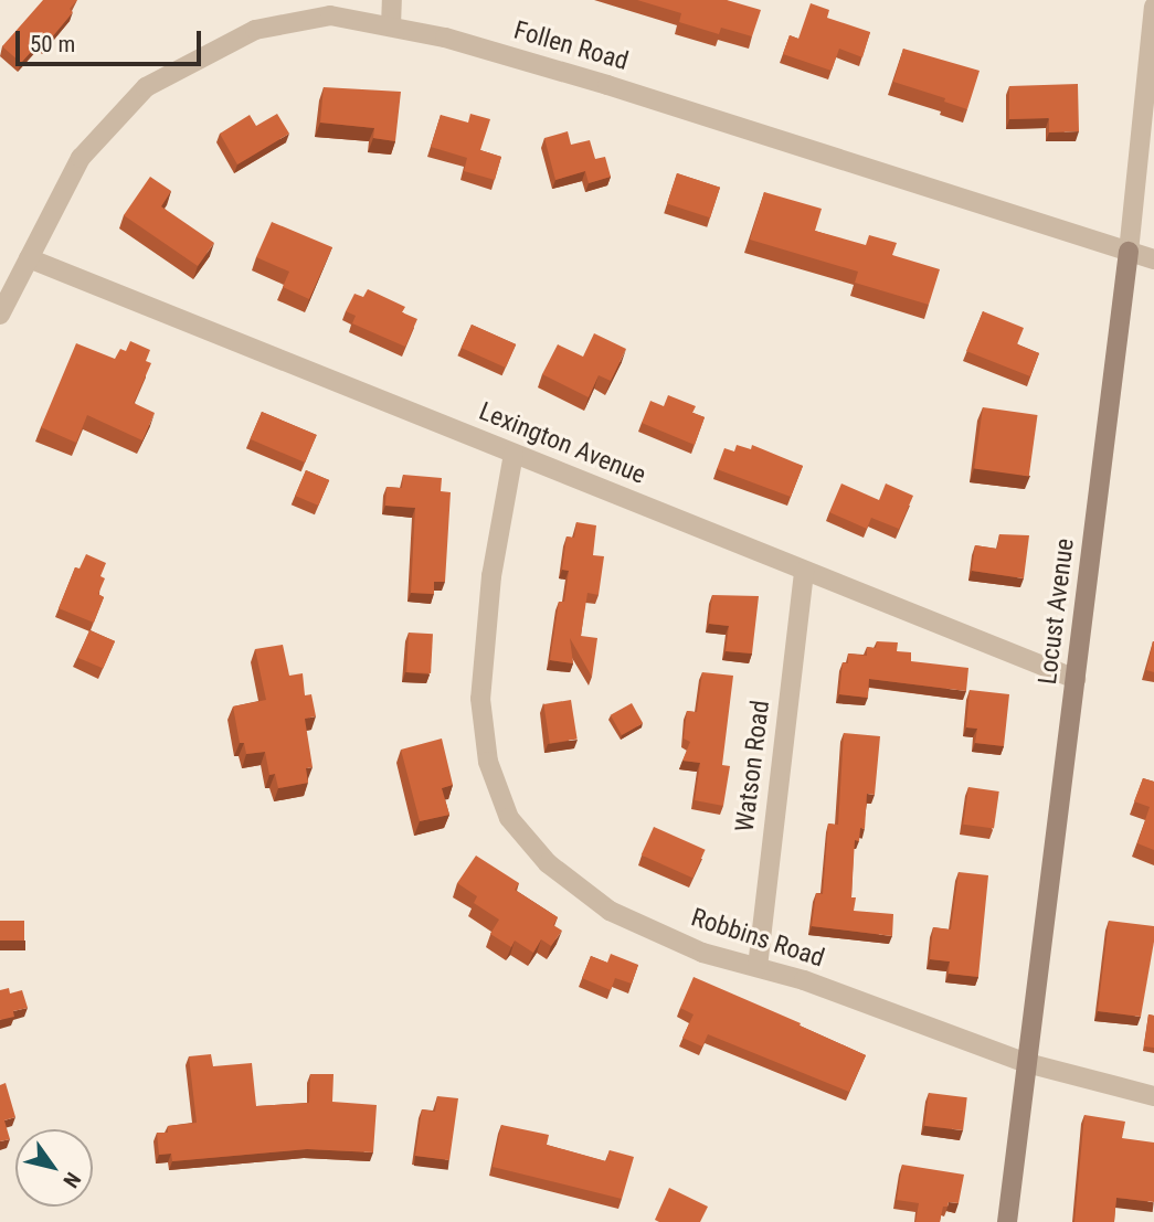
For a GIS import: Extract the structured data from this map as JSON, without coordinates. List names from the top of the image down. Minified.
{"streets":{"street":["Follen Road","Lexington Avenue","Locust Avenue","Watson Road","Robbins Road"]},"crossings":[["Follen Road","Lexington Avenue"],["Follen Road","Locust Avenue"],["Lexington Avenue","Locust Avenue"],["Lexington Avenue","Watson Road"],["Lexington Avenue","Robbins Road"],["Locust Avenue","Robbins Road"],["Watson Road","Robbins Road"]],"scale_bar":"50 m","north":"bottom right"}
